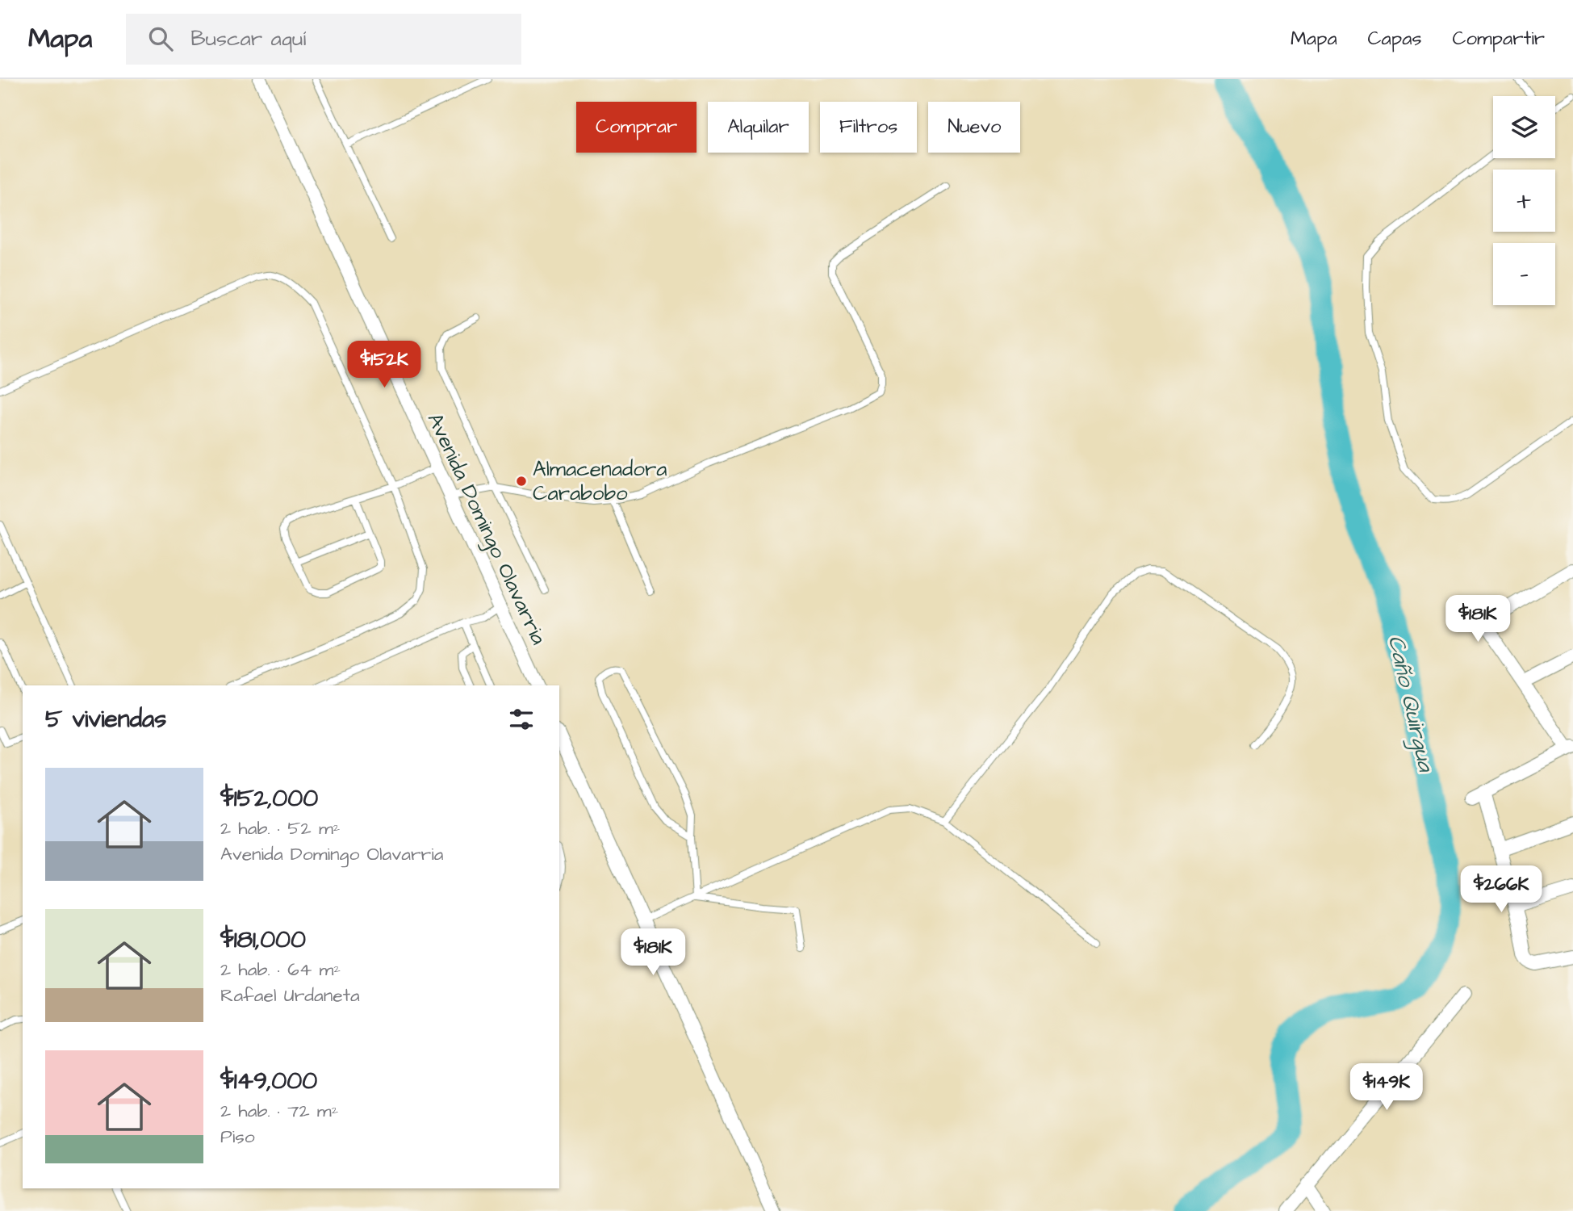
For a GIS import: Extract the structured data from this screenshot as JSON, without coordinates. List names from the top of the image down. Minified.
{"streets":{"street":["Avenida Domingo Olavarria"]},"water":["Caño Quirgua"],"places":["Almacenadora Carabobo"],"page":{"header":"Mapa","search":"Buscar aquí","nav":["Mapa","Capas","Compartir"],"map_buttons":["+","−"],"chip":["Comprar","Alquilar","Filtros","Nuevo"],"price":["$152K","$181K","$266K","$181K","$149K"],"heading":"5 viviendas","list":[{"name":"$152,000","note":"2 hab. · 52 m² · Avenida Domingo Olavarria"},{"name":"$181,000","note":"2 hab. · 64 m² · Rafael Urdaneta"},{"name":"$149,000","note":"2 hab. · 72 m² · Piso"}]}}
